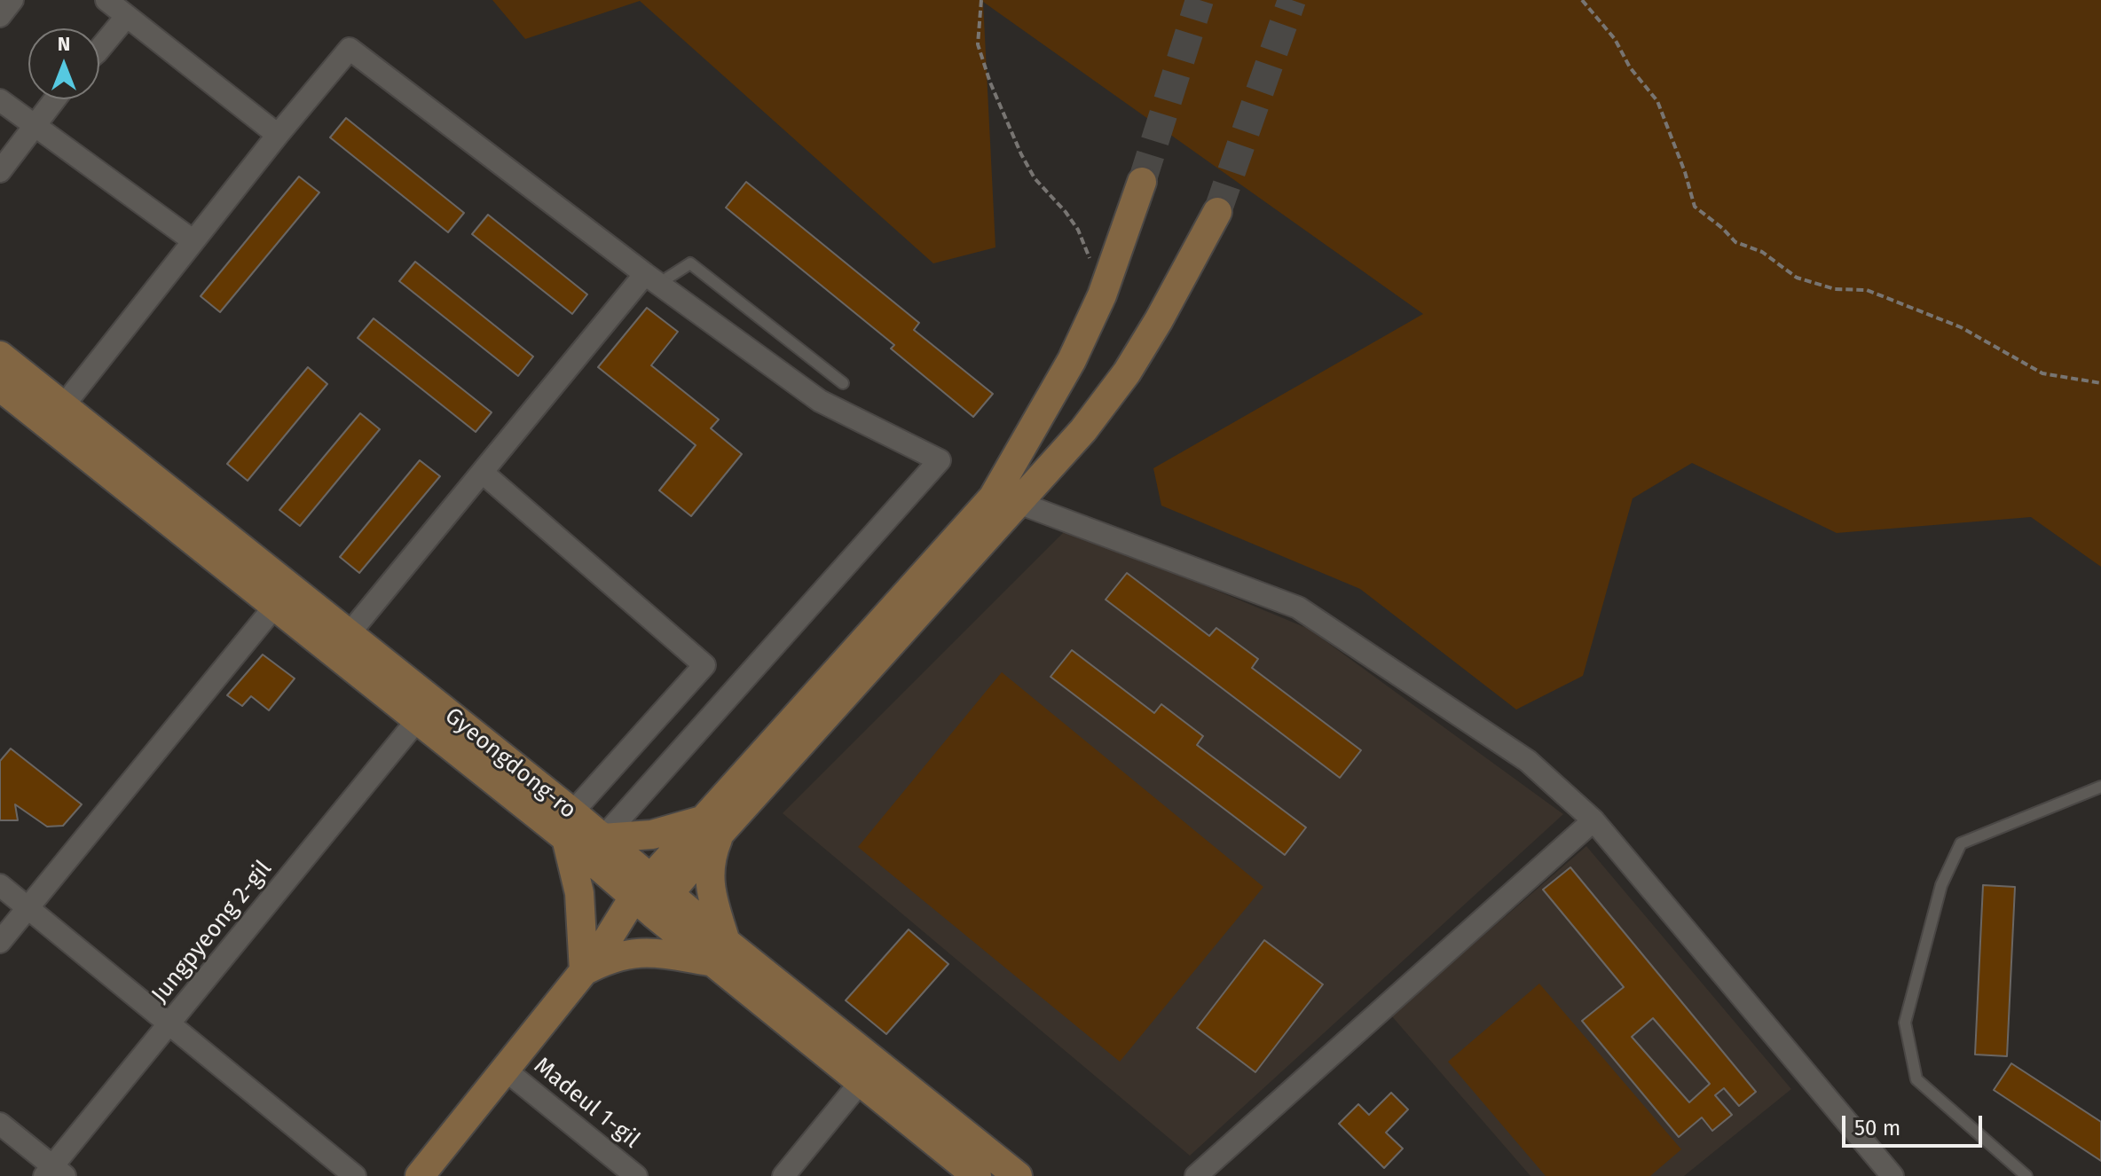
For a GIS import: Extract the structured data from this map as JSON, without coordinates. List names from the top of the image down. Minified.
{"streets":{"street":["Gyeongdong-ro","Jungpyeong 2-gil","Madeul 1-gil"]},"crossings":[["Gyeongdong-ro","Jungpyeong 2-gil"]],"scale_bar":"50 m","north":"top"}
